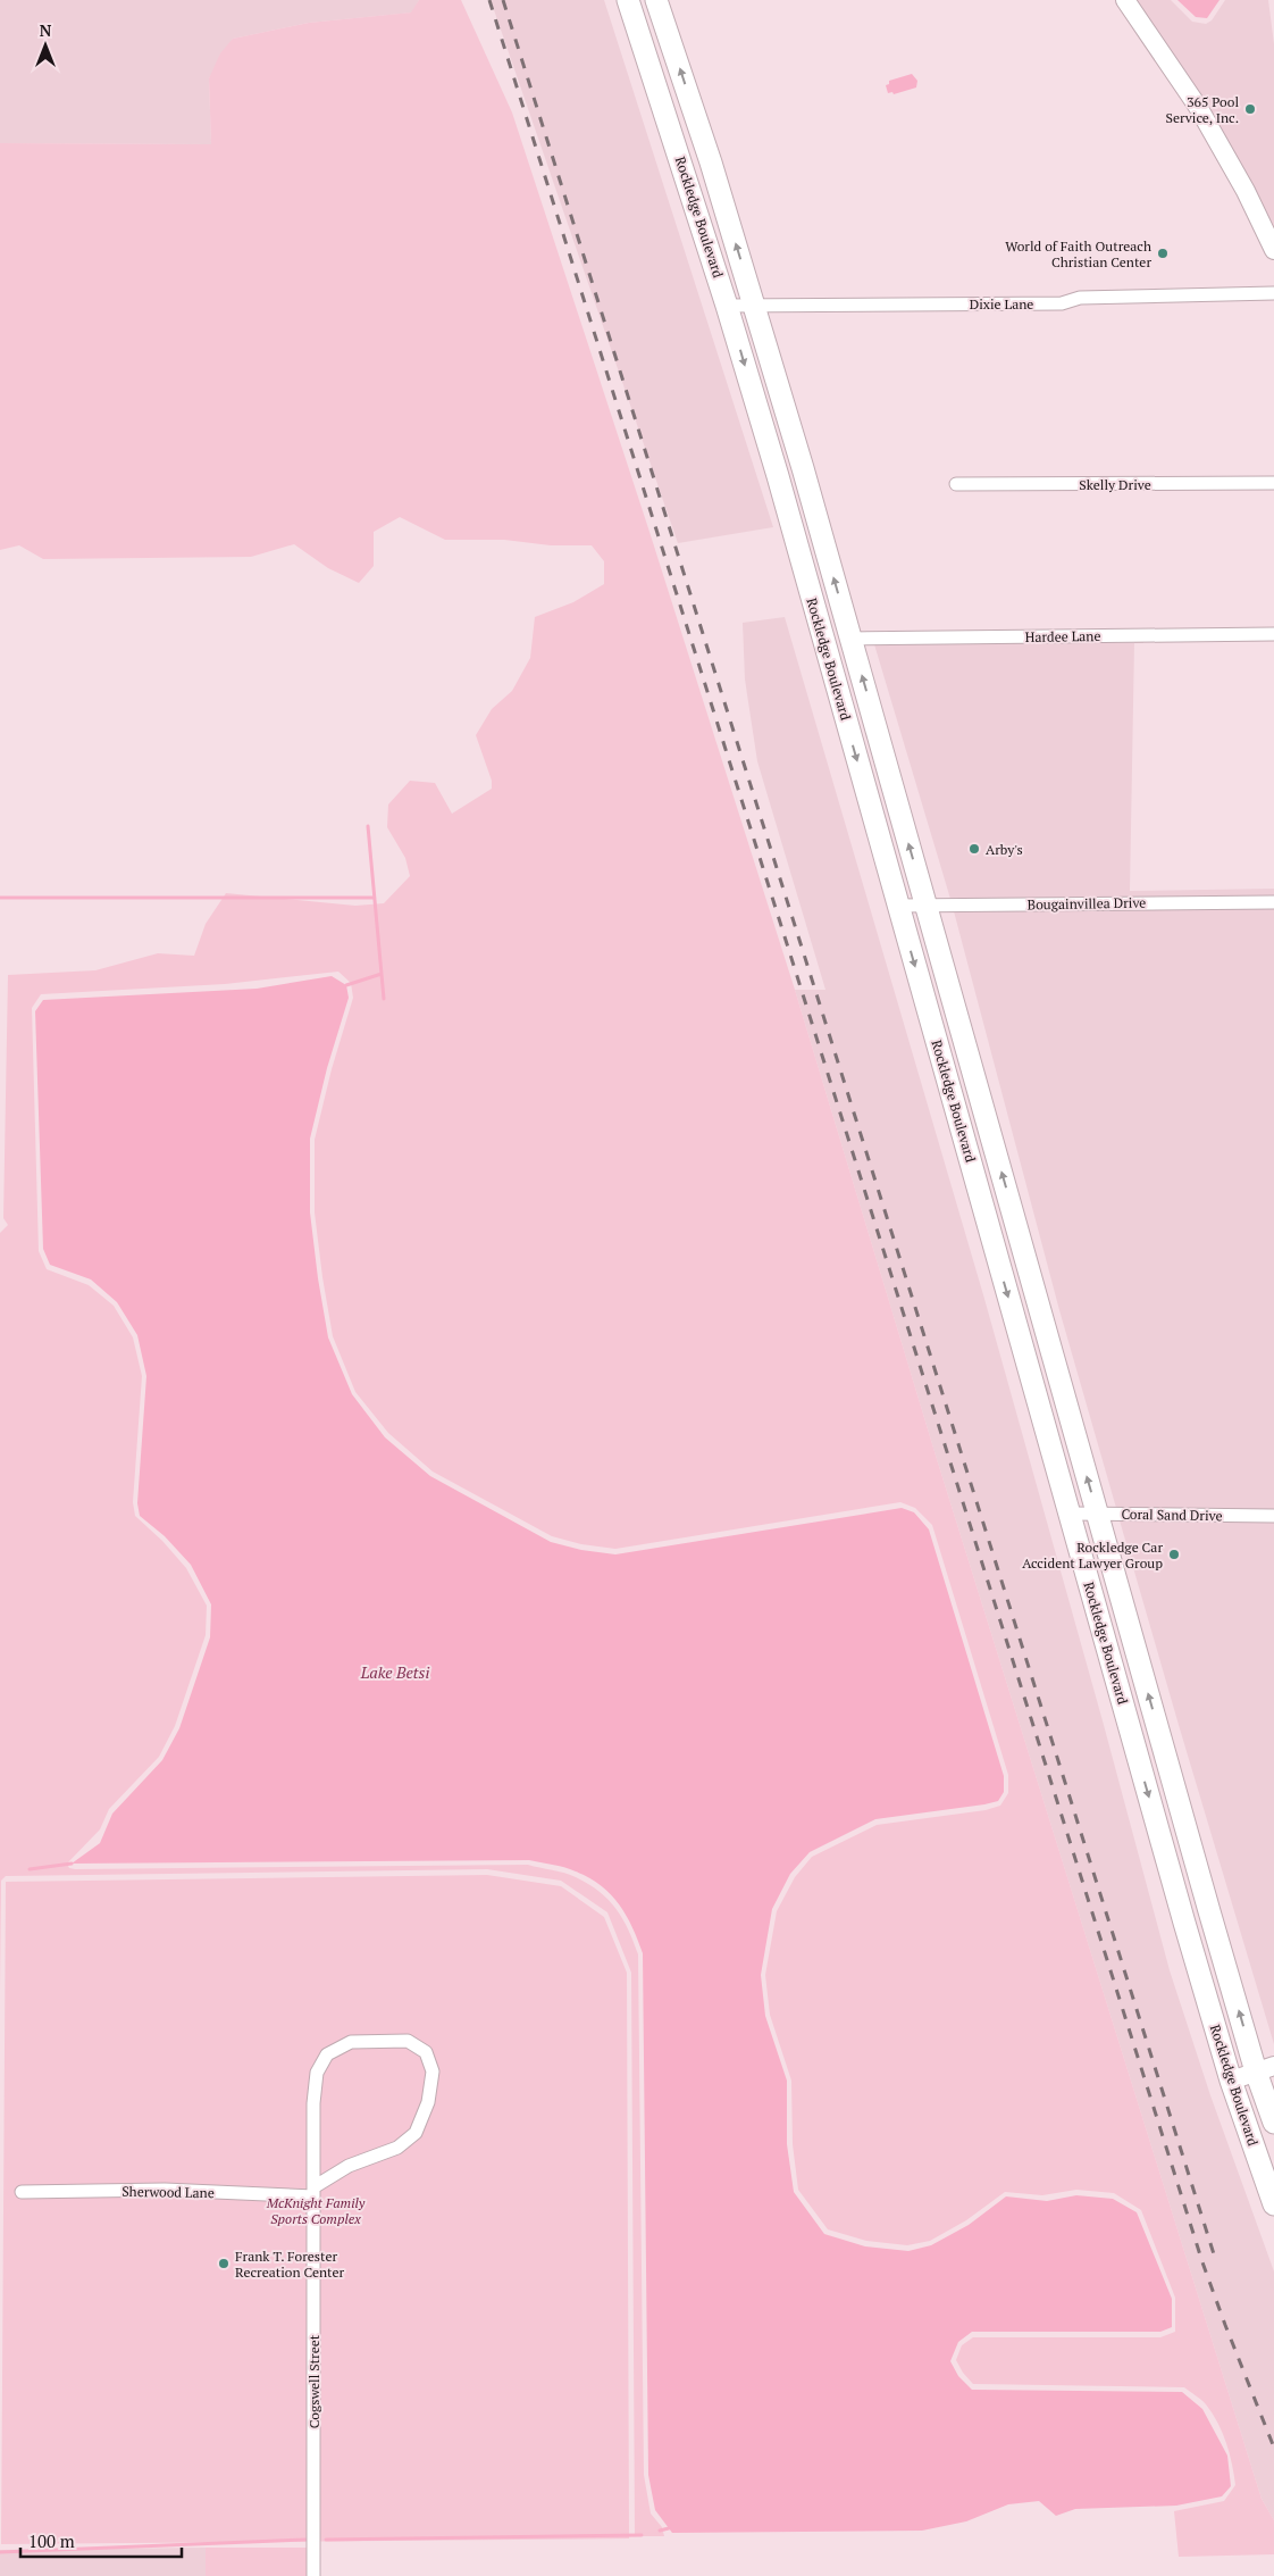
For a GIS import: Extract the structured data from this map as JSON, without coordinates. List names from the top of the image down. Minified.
{"streets":{"main road":["Rockledge Boulevard"],"street":["Dixie Lane","Skelly Drive","Hardee Lane","Bougainvillea Drive","Coral Sand Drive","Sherwood Lane","Cogswell Street"]},"crossings":[["Rockledge Boulevard","Dixie Lane"],["Rockledge Boulevard","Hardee Lane"],["Rockledge Boulevard","Bougainvillea Drive"],["Rockledge Boulevard","Coral Sand Drive"],["Sherwood Lane","Cogswell Street"]],"water":["Lake Betsi"],"parks":["McKnight Family Sports Complex"],"places":["365 Pool Service, Inc.","World of Faith Outreach Christian Center","Arby's","Rockledge Car Accident Lawyer Group","Frank T. Forester Recreation Center"],"scale_bar":"100 m","north":"top"}
